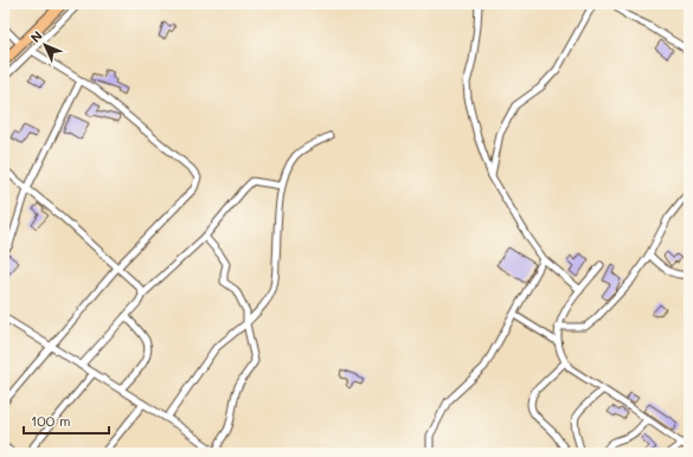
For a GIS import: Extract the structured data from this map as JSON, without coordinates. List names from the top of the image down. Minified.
{"scale_bar":"100 m","north":"top left"}
